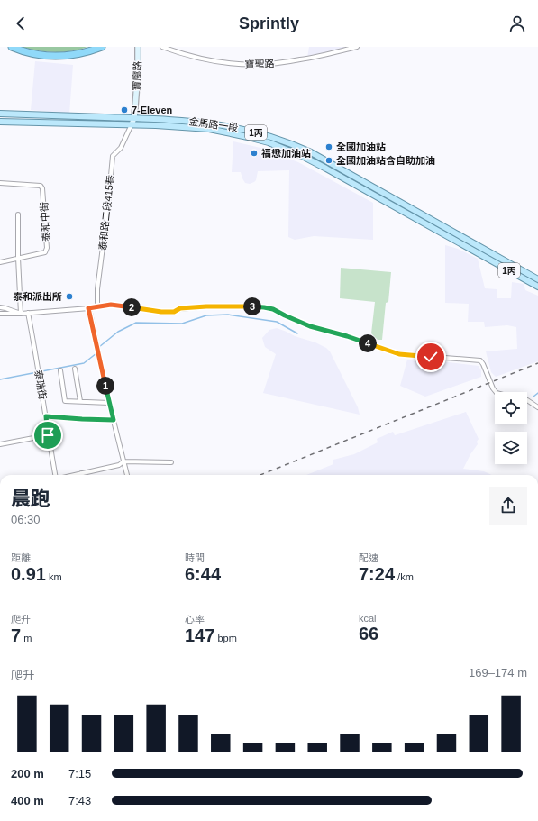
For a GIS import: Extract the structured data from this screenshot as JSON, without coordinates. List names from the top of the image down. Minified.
{"streets":{"main road":["金馬路一段","1丙"],"street":["寶聖路","寶廍路","泰和路二段415巷","泰和中街","泰瑞街"]},"crossings":[["寶廍路","金馬路一段"],["寶廍路","泰和路二段415巷"],["金馬路一段","1丙"],["金馬路一段","泰和路二段415巷"]],"places":["7-Eleven","全國加油站","福懋加油站","全國加油站含自助加油","泰和派出所"],"page":{"header":"Sprintly","pins":["3","2","4","1"],"heading":["晨跑","06:30"],"stats":[["距離","0.91 km"],["時間","6:44"],["配速","7:24 /km"],["爬升","7 m"],["心率","147 bpm"],["kcal","66"]],"chart":["爬升","169–174 m"],"list":[{"name":"200 m","note":"7:15"},{"name":"400 m","note":"7:43"}]}}
